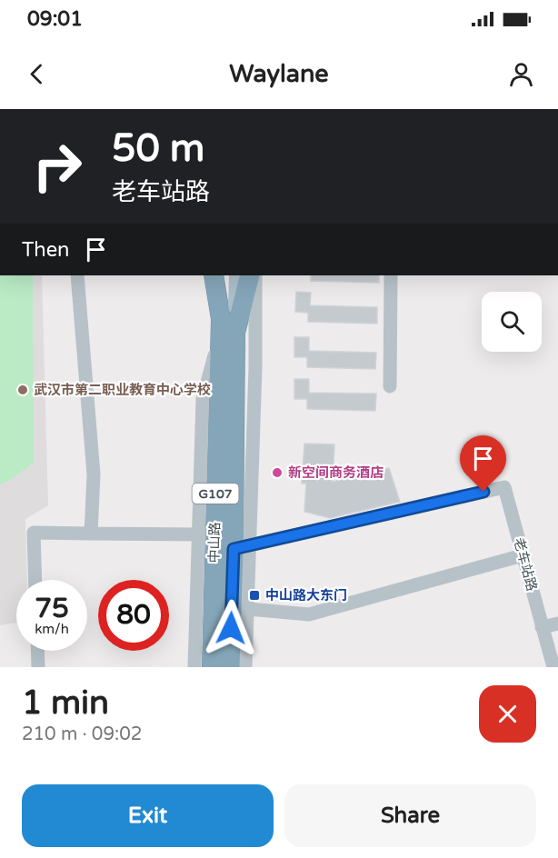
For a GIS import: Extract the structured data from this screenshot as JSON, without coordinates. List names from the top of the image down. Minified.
{"streets":{"highway":["G107","中山路"],"street":["老车站路"]},"crossings":[["中山路","老车站路"]],"places":{"other":["武汉市第二职业教育中心学校","新空间商务酒店"],"transit":["中山路大东门"]},"page":{"status":"09:01","header":"Waylane","turn":["50 m","老车站路"],"then":"Then","speed":"75 km/h","limit":"80","heading":["1 min","210 m · 09:02"],"buttons":["Exit","Share"]}}
